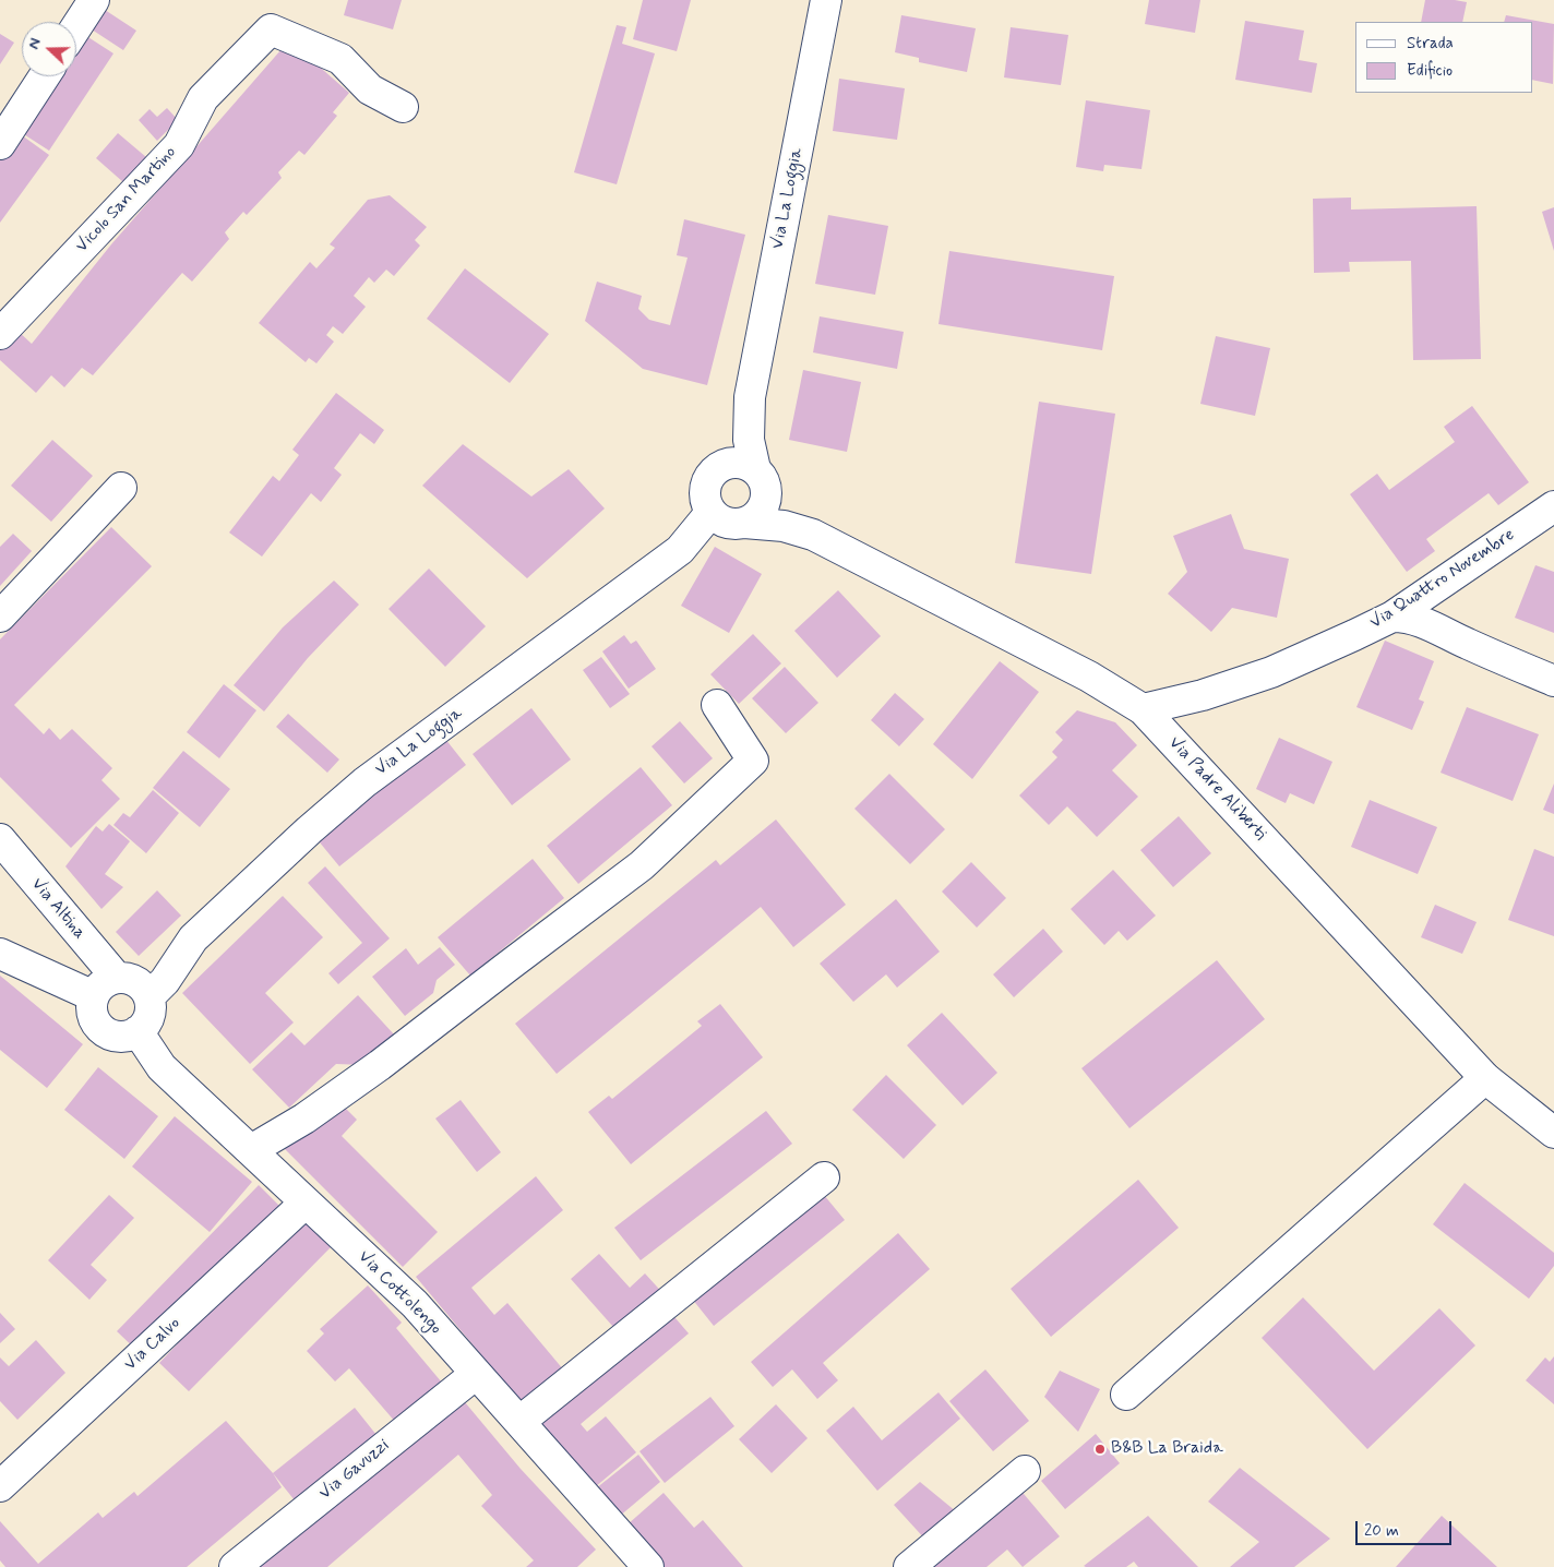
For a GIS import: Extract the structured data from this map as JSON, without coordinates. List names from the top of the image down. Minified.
{"streets":{"street":["Via La Loggia","Vicolo San Martino","Via Quattro Novembre","Via Padre Aliberti","Via Altina","Via Cottolengo","Via Calvo","Via Gavuzzi"]},"crossings":[["Via La Loggia","Via Padre Aliberti"],["Via La Loggia","Via Altina"],["Via La Loggia","Via Cottolengo"],["Via Quattro Novembre","Via Padre Aliberti"],["Via Altina","Via Cottolengo"],["Via Cottolengo","Via Calvo"],["Via Cottolengo","Via Gavuzzi"]],"places":["B&B La Braida"],"legend":["Strada","Edificio"],"scale_bar":"20 m","north":"left"}
